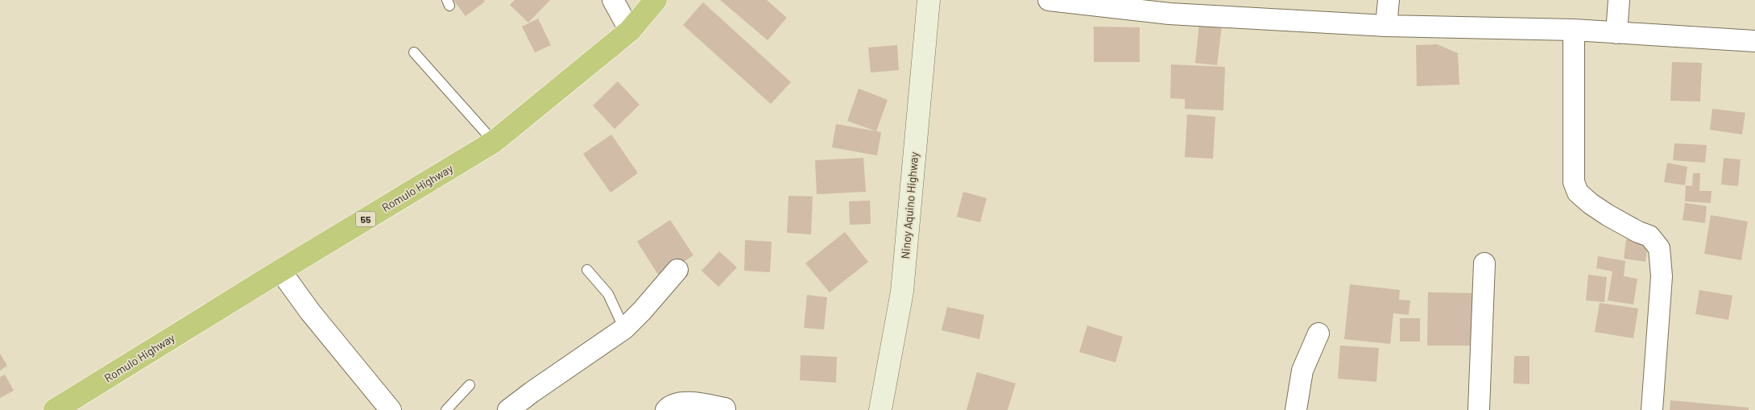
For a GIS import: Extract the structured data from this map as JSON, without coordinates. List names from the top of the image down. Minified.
{"streets":{"highway":["Romulo Highway","55"],"main road":["Ninoy Aquino Highway"]}}
